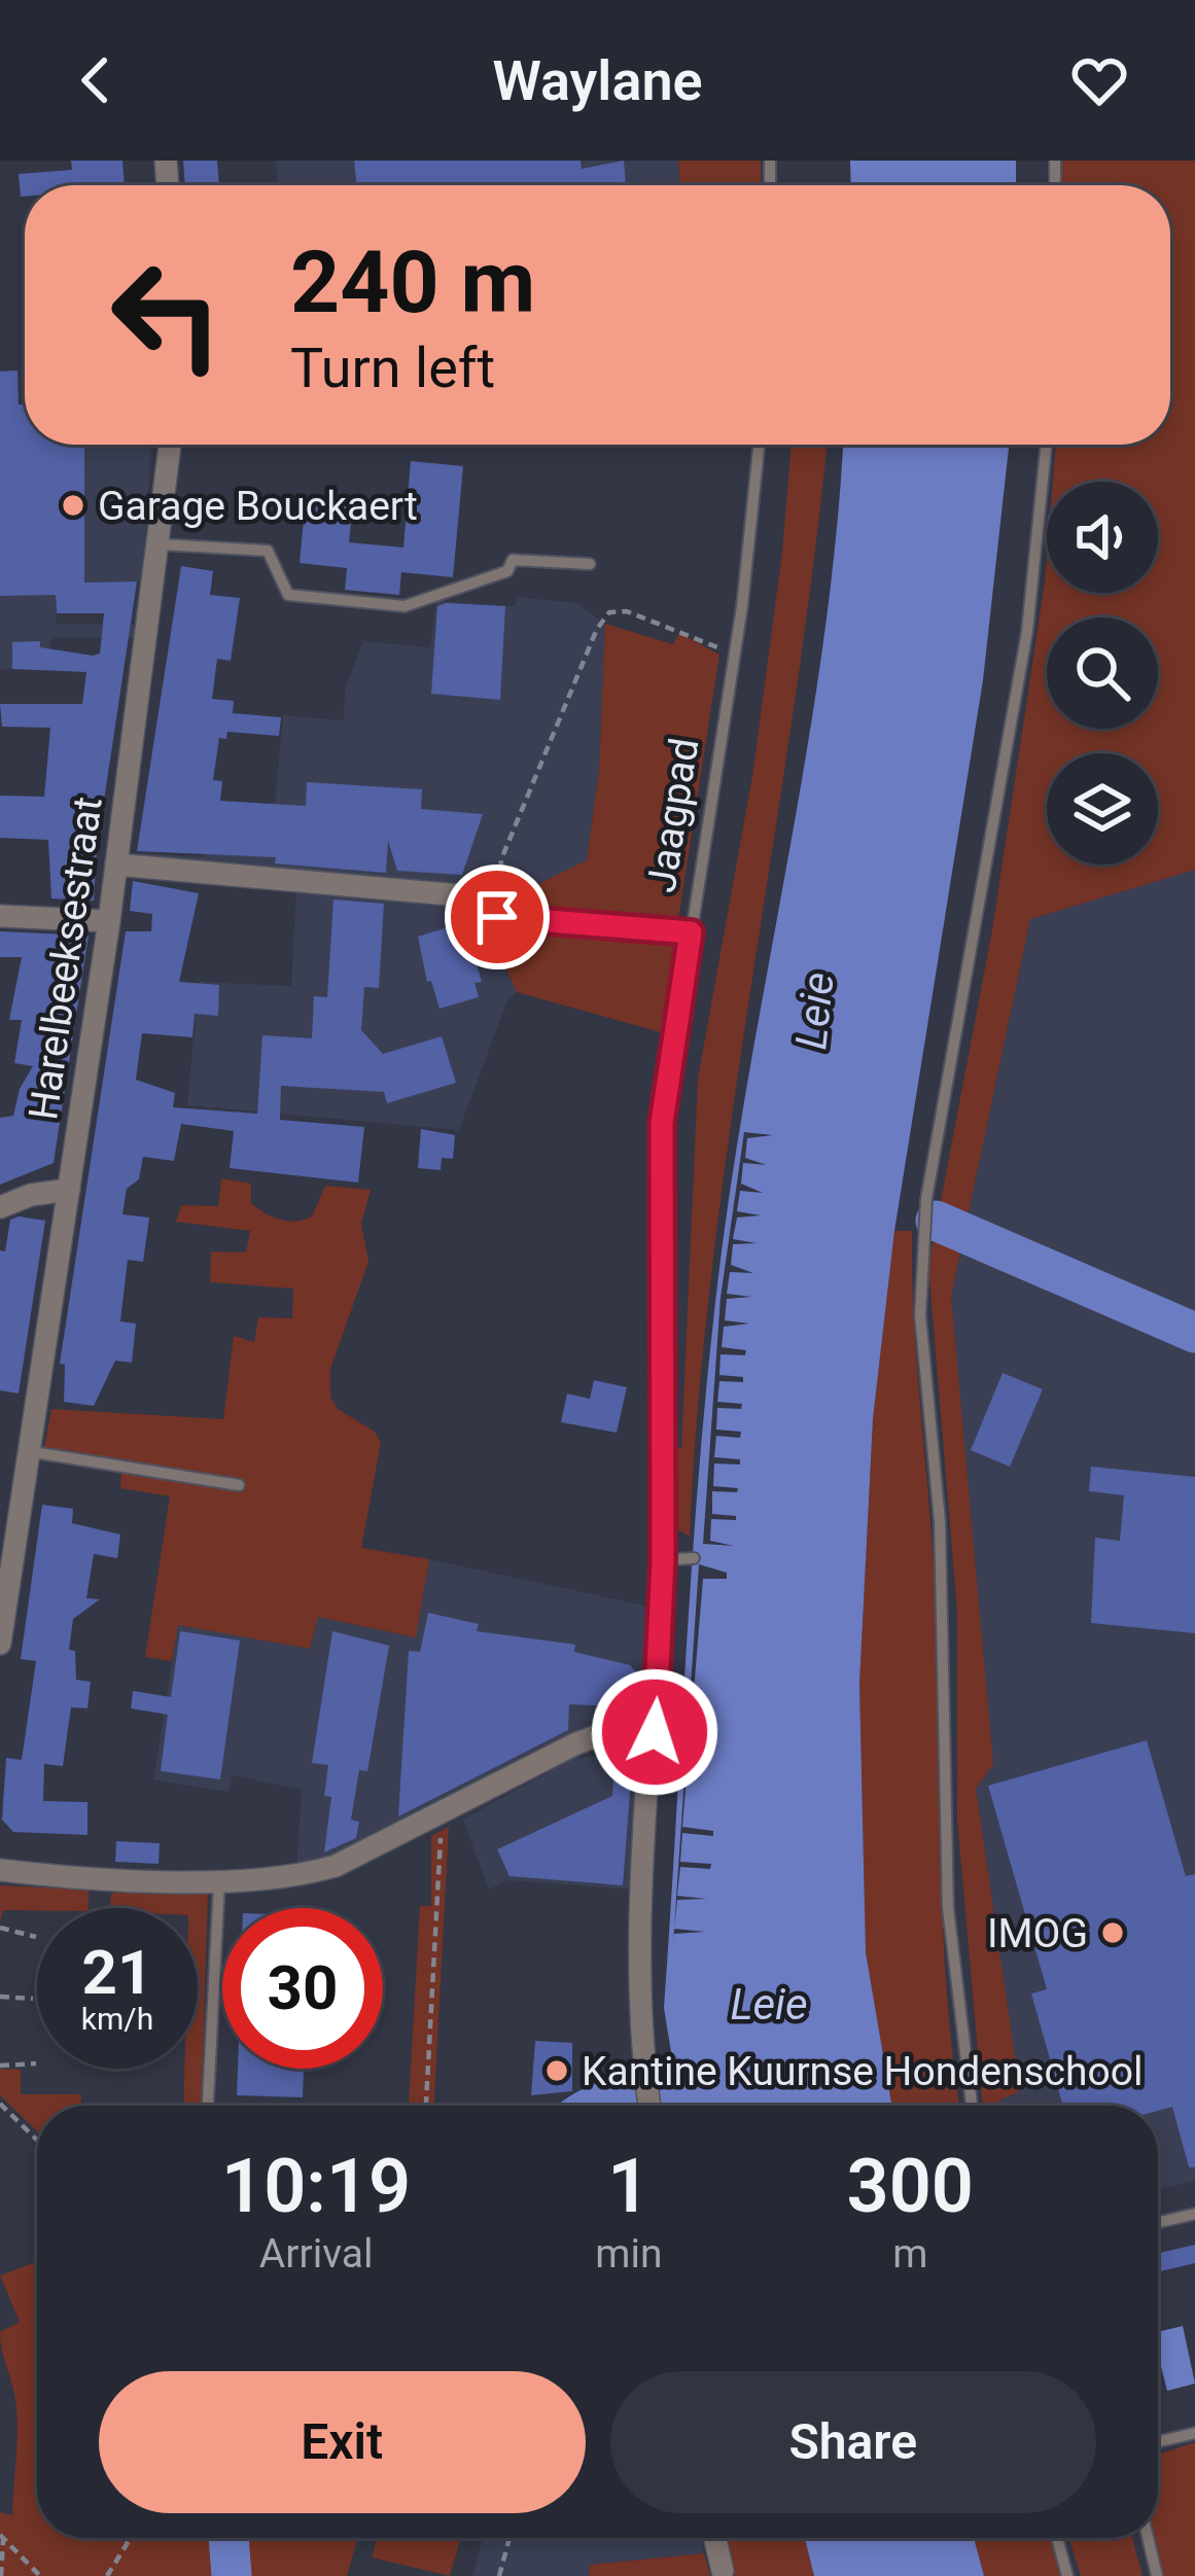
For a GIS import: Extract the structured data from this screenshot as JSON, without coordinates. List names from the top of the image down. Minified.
{"streets":{"street":["Jaagpad","Harelbeeksestraat"]},"water":["Leie"],"places":["Garage Bouckaert","IMOG","Kantine Kuurnse Hondenschool"],"page":{"header":"Waylane","turn":["240 m","Turn left"],"speed":"21 km/h","limit":"30","eta":["10:19","Arrival","1","min","300","m"],"buttons":["Exit","Share"]}}
